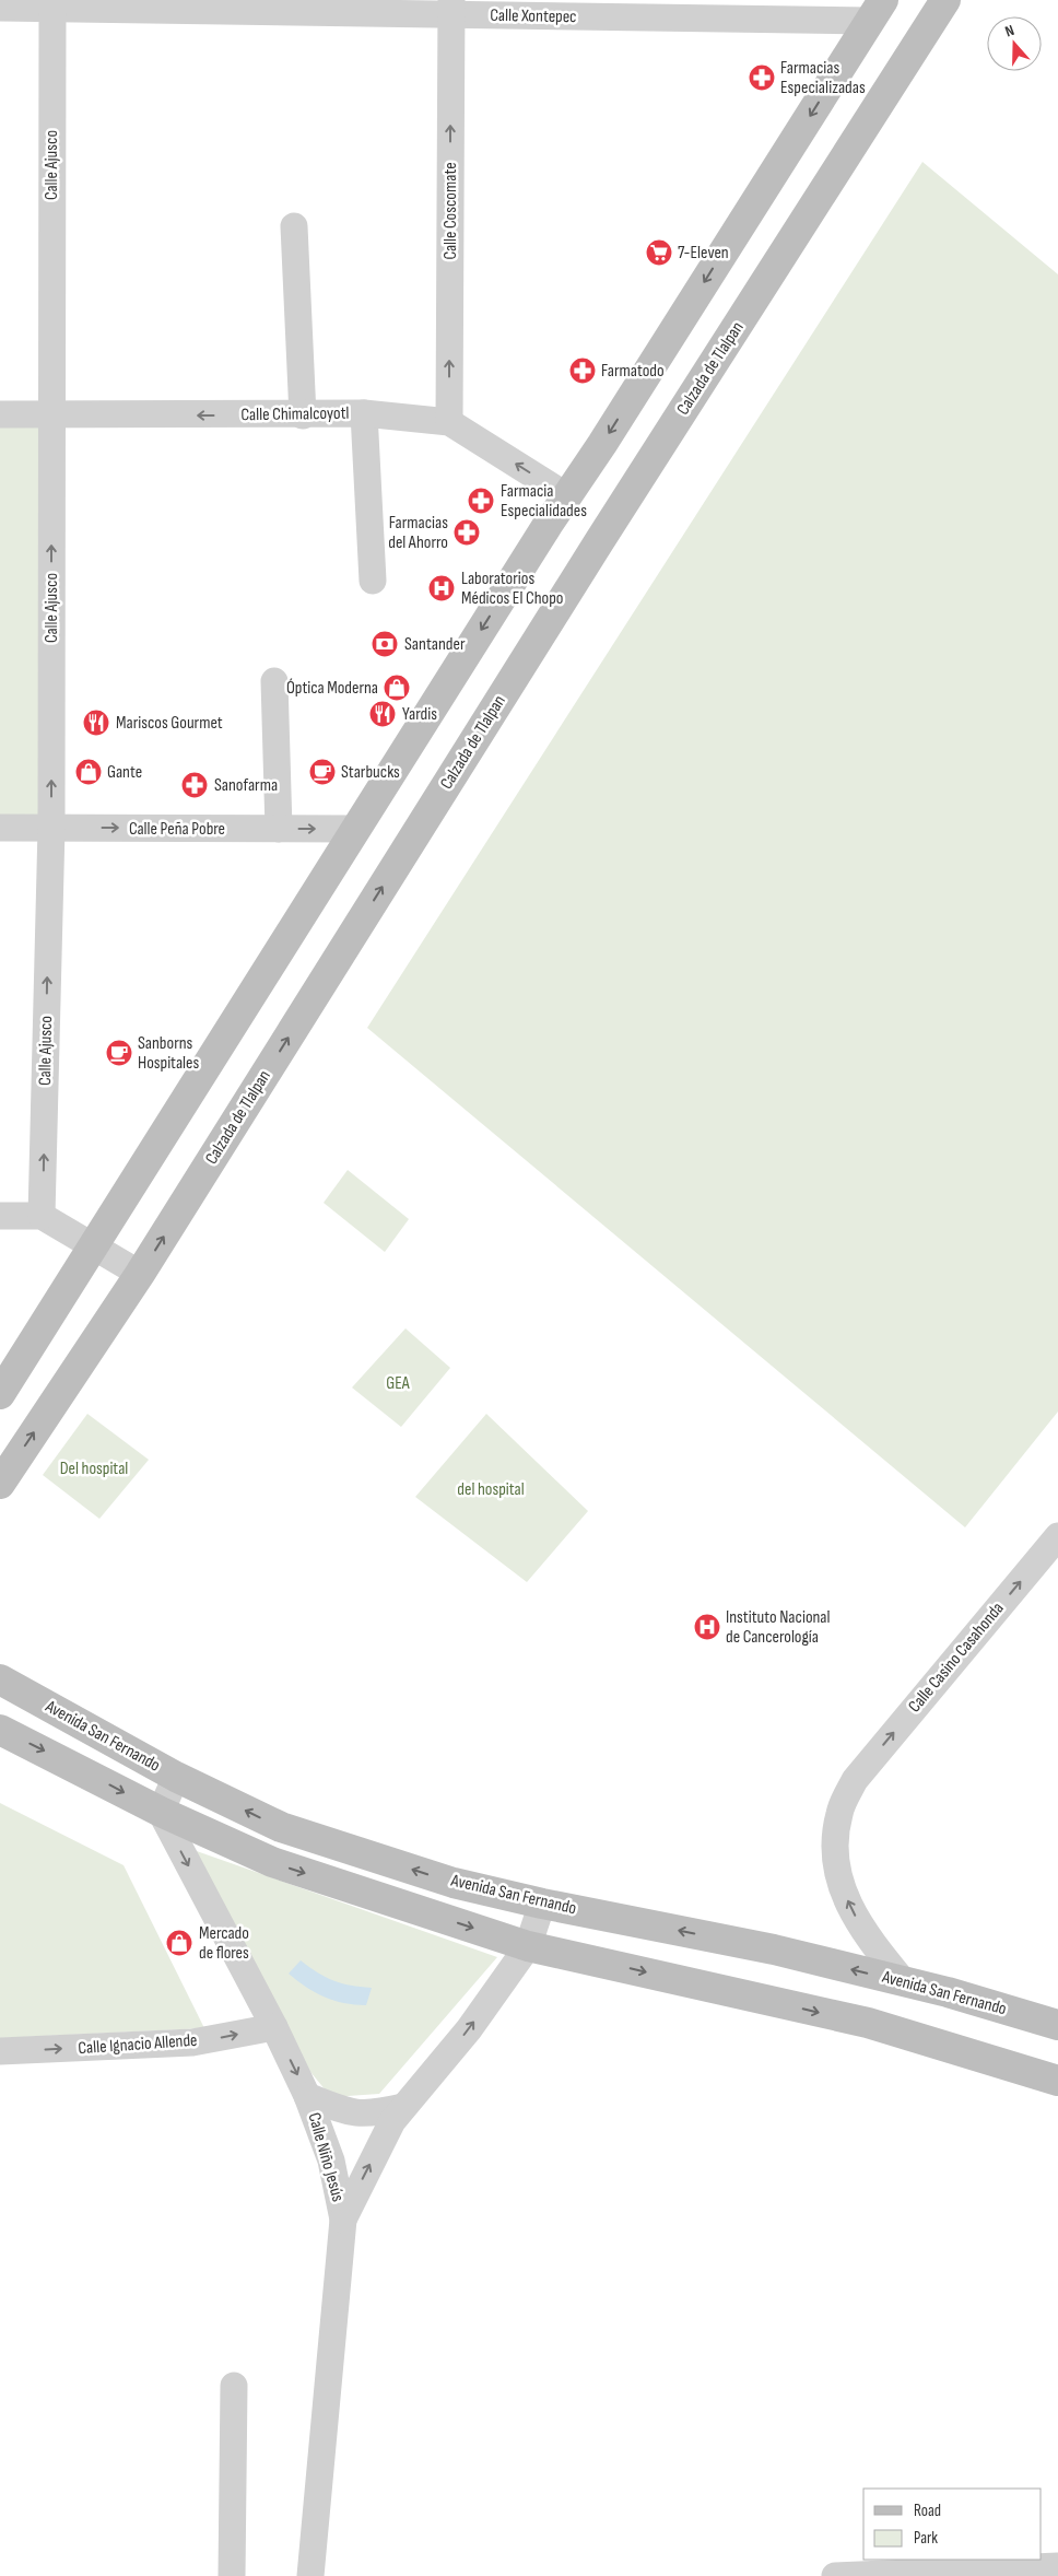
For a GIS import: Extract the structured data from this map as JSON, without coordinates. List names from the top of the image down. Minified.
{"streets":{"main road":["Calzada de Tlalpan","Avenida San Fernando"],"street":["Calle Xontepec","Calle Ajusco","Calle Coscomate","Calle Chimalcoyotl","Calle Peña Pobre","Calle Casino Casahonda","Calle Ignacio Allende","Calle Niño Jesús"]},"crossings":[["Calle Xontepec","Calle Ajusco"],["Calle Xontepec","Calle Coscomate"],["Calle Ajusco","Calle Chimalcoyotl"],["Calle Ajusco","Calle Peña Pobre"],["Calle Coscomate","Calle Chimalcoyotl"],["Calle Casino Casahonda","Avenida San Fernando"],["Calle Ignacio Allende","Calle Niño Jesús"]],"one_way":["Calle Ajusco","Calle Chimalcoyotl","Calle Peña Pobre","Calle Casino Casahonda","Calle Ignacio Allende","Calle Niño Jesús"],"parks":["GEA","Del hospital","del hospital"],"places":{"pharmacy":["Farmacias Especializadas","Farmatodo","Farmacia Especialidades","Farmacias del Ahorro","Sanofarma"],"supermarket":["7-Eleven"],"hospital":["Laboratorios Médicos El Chopo","Instituto Nacional de Cancerología"],"bank":["Santander"],"shop":["Óptica Moderna","Gante","Mercado de flores"],"restaurant":["Yardis","Mariscos Gourmet"],"cafe":["Starbucks","Sanborns Hospitales"]},"legend":["Road","Park"],"north":"top"}
